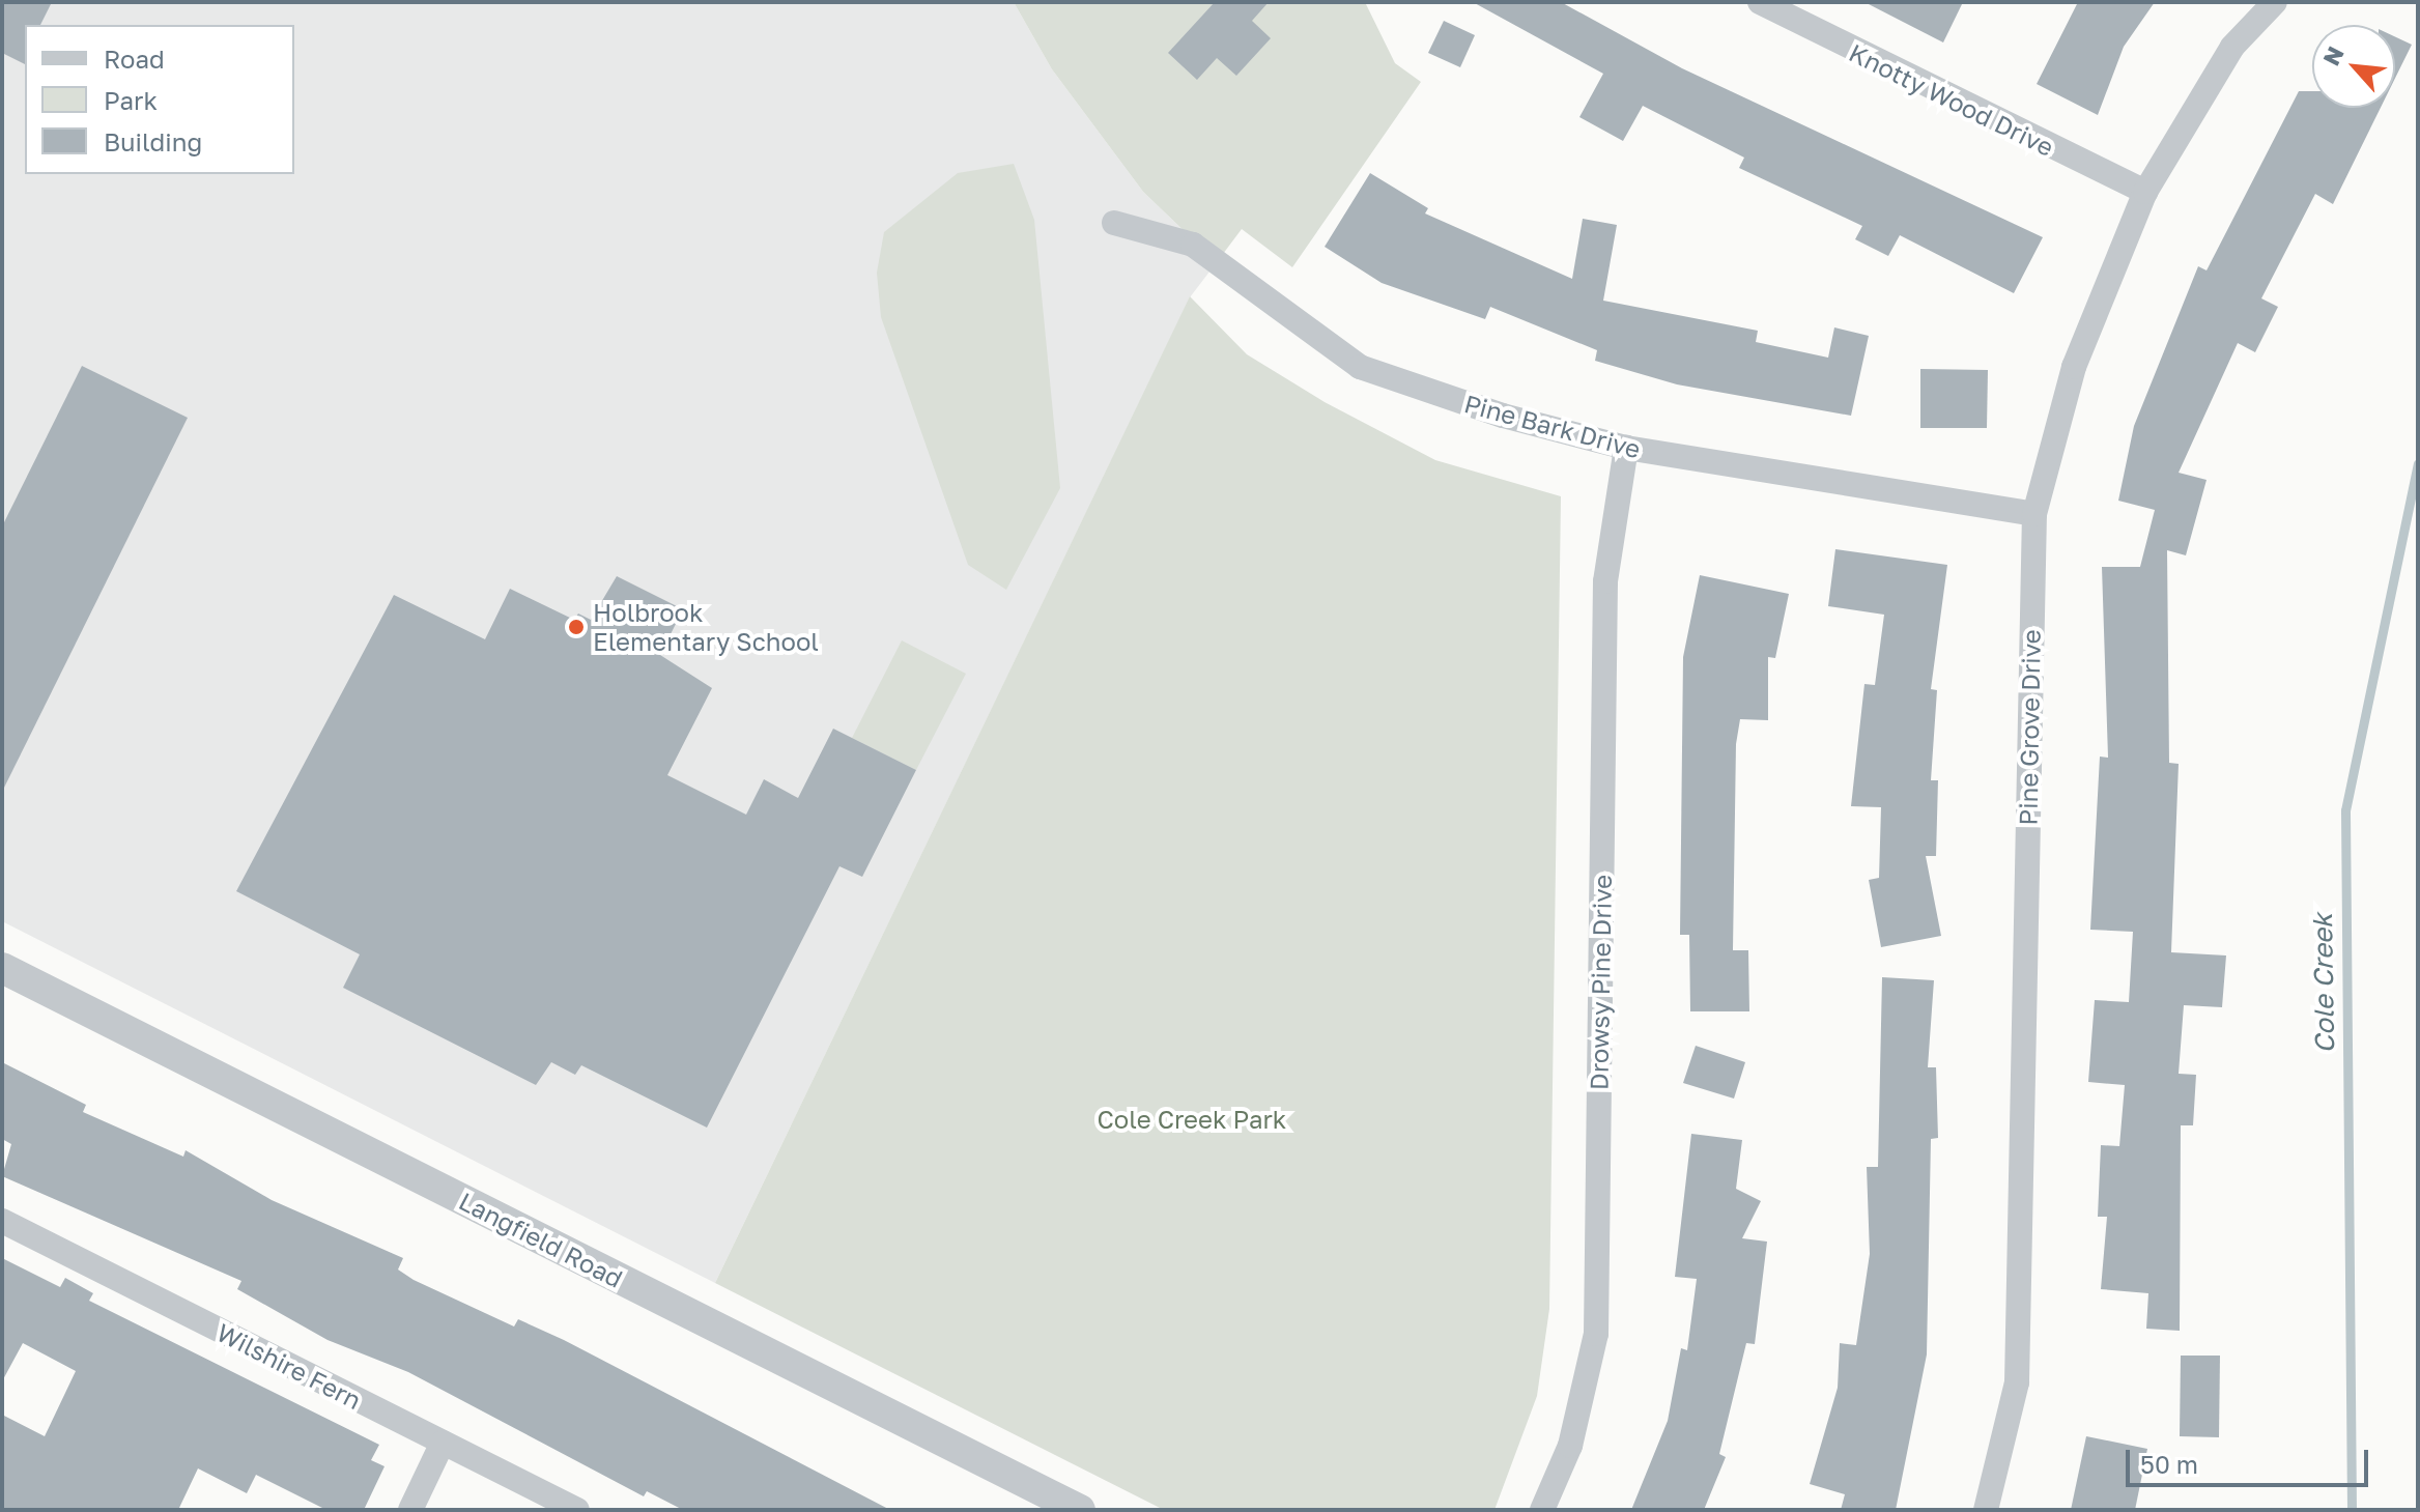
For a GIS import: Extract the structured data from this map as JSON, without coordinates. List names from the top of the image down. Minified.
{"streets":{"street":["Knotty Wood Drive","Pine Bark Drive","Pine Grove Drive","Drowsy Pine Drive","Langfield Road","Wilshire Fern"]},"crossings":[["Knotty Wood Drive","Pine Grove Drive"],["Pine Bark Drive","Pine Grove Drive"],["Pine Bark Drive","Drowsy Pine Drive"]],"water":["Cole Creek"],"parks":["Cole Creek Park"],"places":["Holbrook Elementary School"],"legend":["Road","Park","Building"],"scale_bar":"50 m","north":"top left"}
